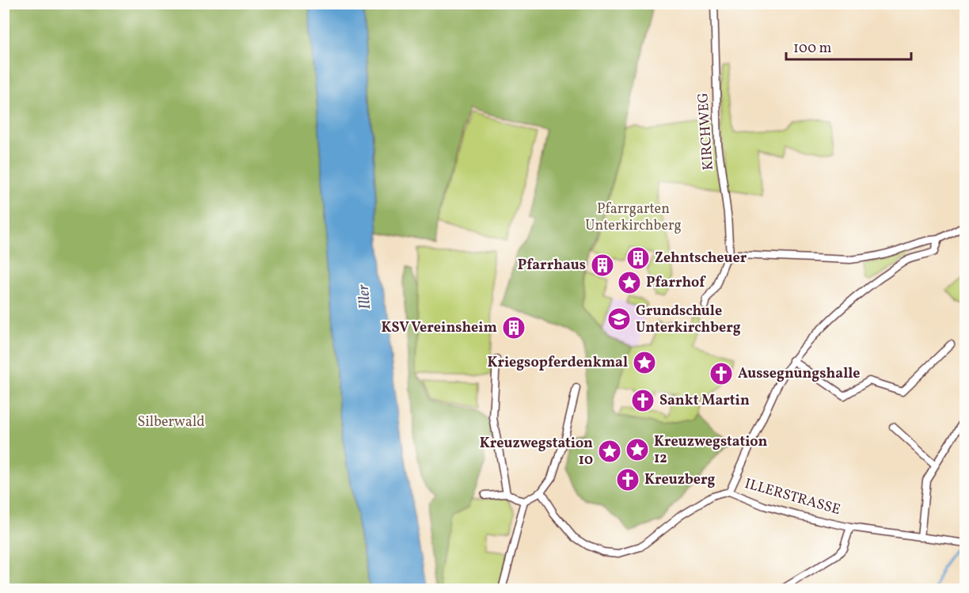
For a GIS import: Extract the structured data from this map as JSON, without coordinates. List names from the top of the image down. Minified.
{"streets":{"street":["KIRCHWEG","ILLERSTRASSE"]},"water":["Iller"],"parks":["Pfarrgarten Unterkirchberg","Silberwald"],"places":{"building":["Zehntscheuer","Pfarrhaus","KSV Vereinsheim"],"place":["Pfarrhof","Kriegsopferdenkmal","Kreuzwegstation 12","Kreuzwegstation 10"],"school or university":["Grundschule Unterkirchberg"],"church":["Aussegnungshalle","Sankt Martin","Kreuzberg"]},"scale_bar":"100 m"}
